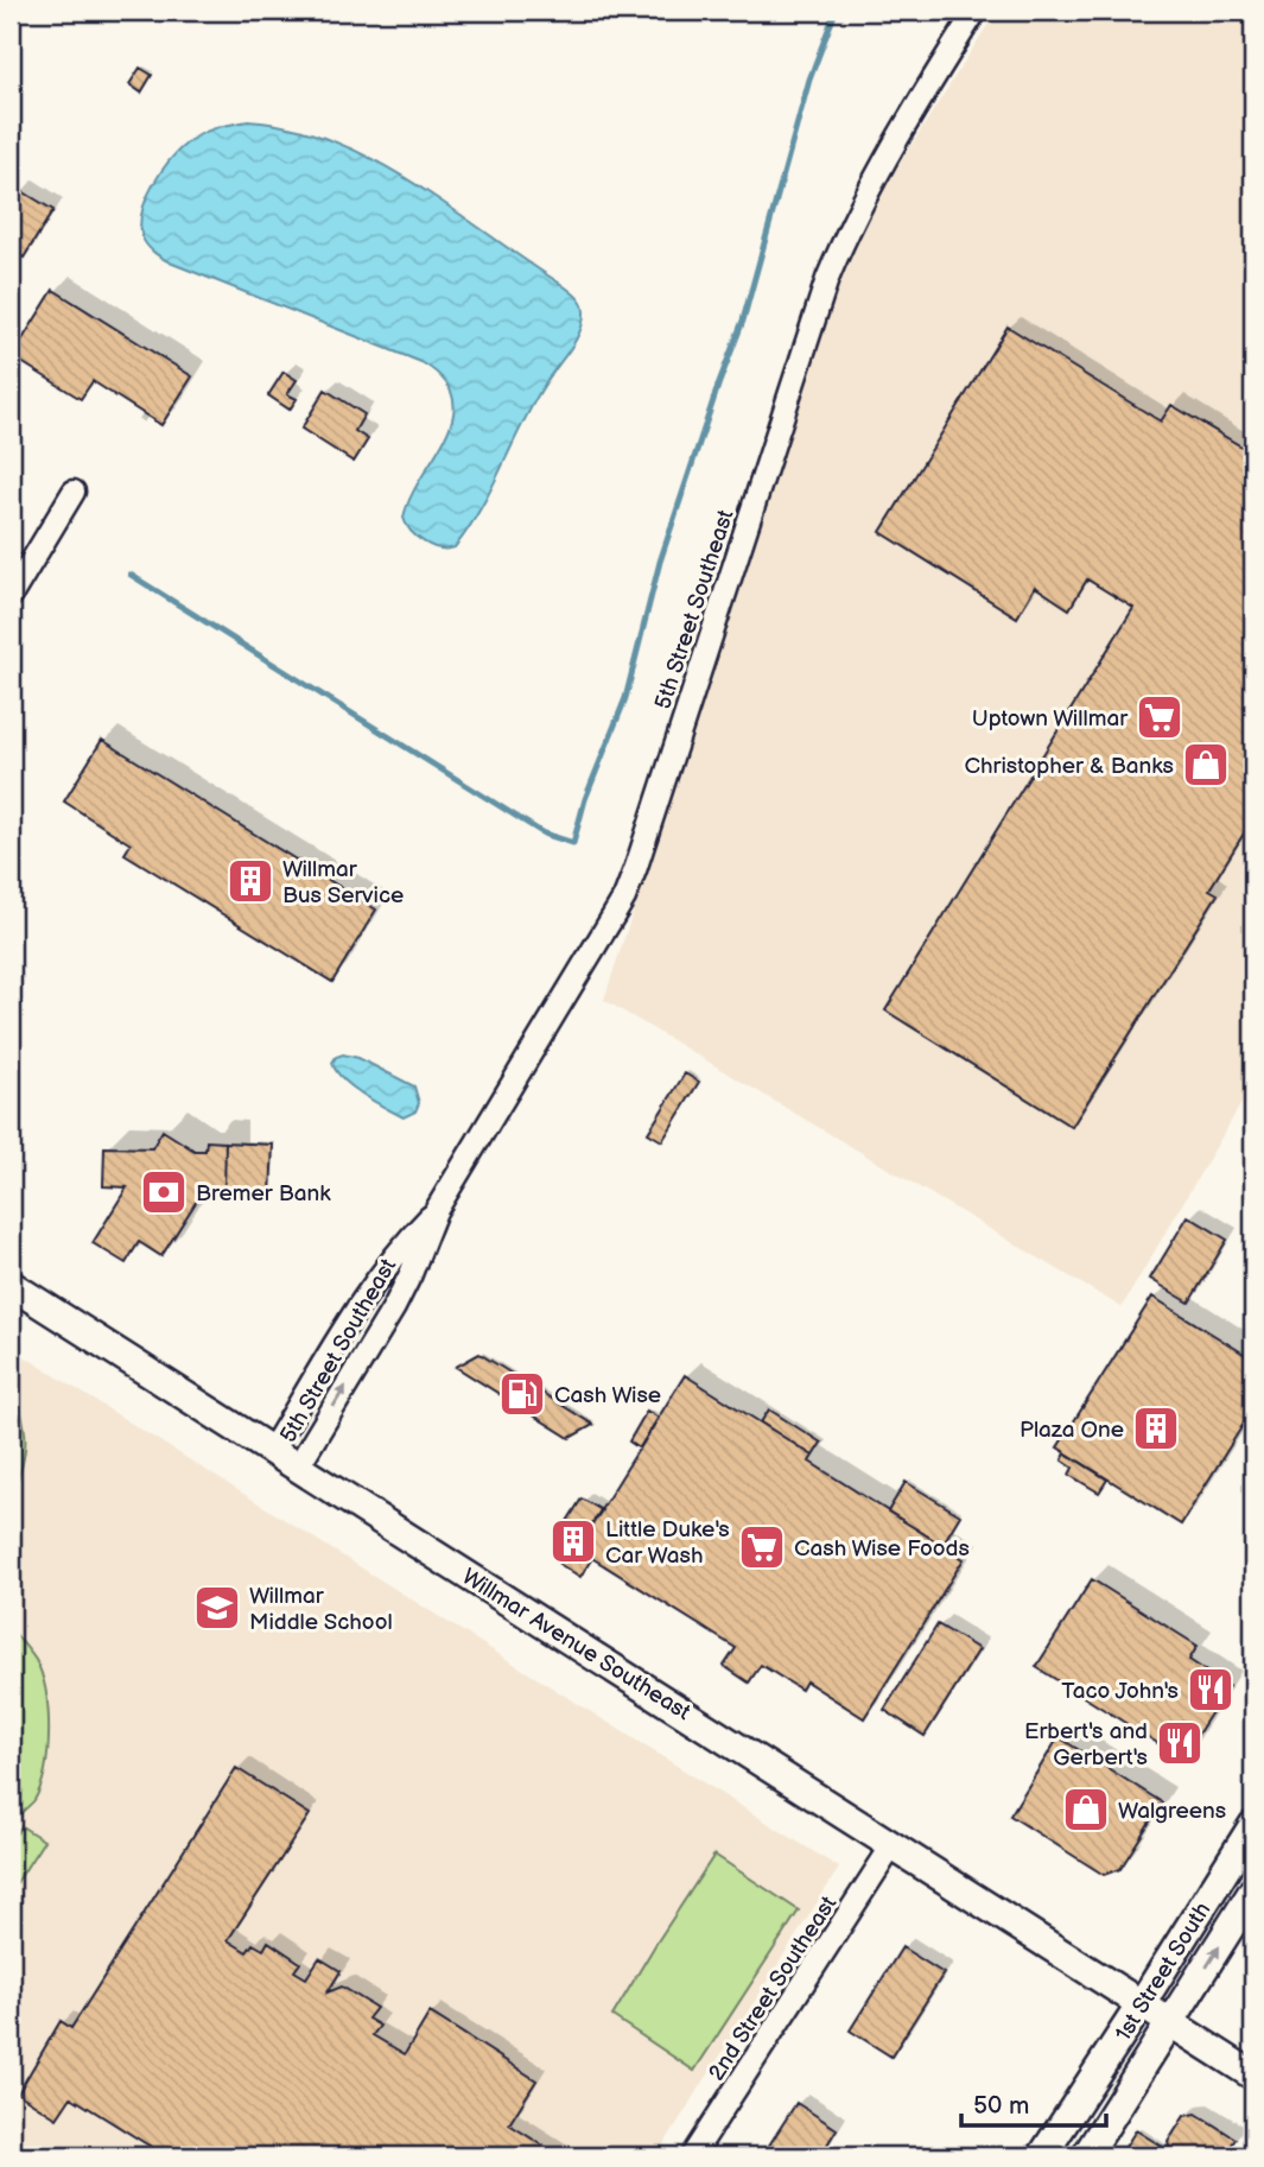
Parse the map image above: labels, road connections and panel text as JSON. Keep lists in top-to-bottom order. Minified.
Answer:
{"streets":{"main road":["Willmar Avenue Southeast","1st Street South"],"street":["5th Street Southeast","2nd Street Southeast"]},"crossings":[["5th Street Southeast","Willmar Avenue Southeast"],["Willmar Avenue Southeast","1st Street South"],["Willmar Avenue Southeast","2nd Street Southeast"]],"places":{"supermarket":["Uptown Willmar","Cash Wise Foods"],"shop":["Christopher & Banks","Walgreens"],"building":["Willmar Bus Service","Plaza One","Little Duke's Car Wash"],"bank":["Bremer Bank"],"fuel station":["Cash Wise"],"school or university":["Willmar Middle School"],"restaurant":["Taco John's","Erbert's and Gerbert's"]},"scale_bar":"50 m"}
